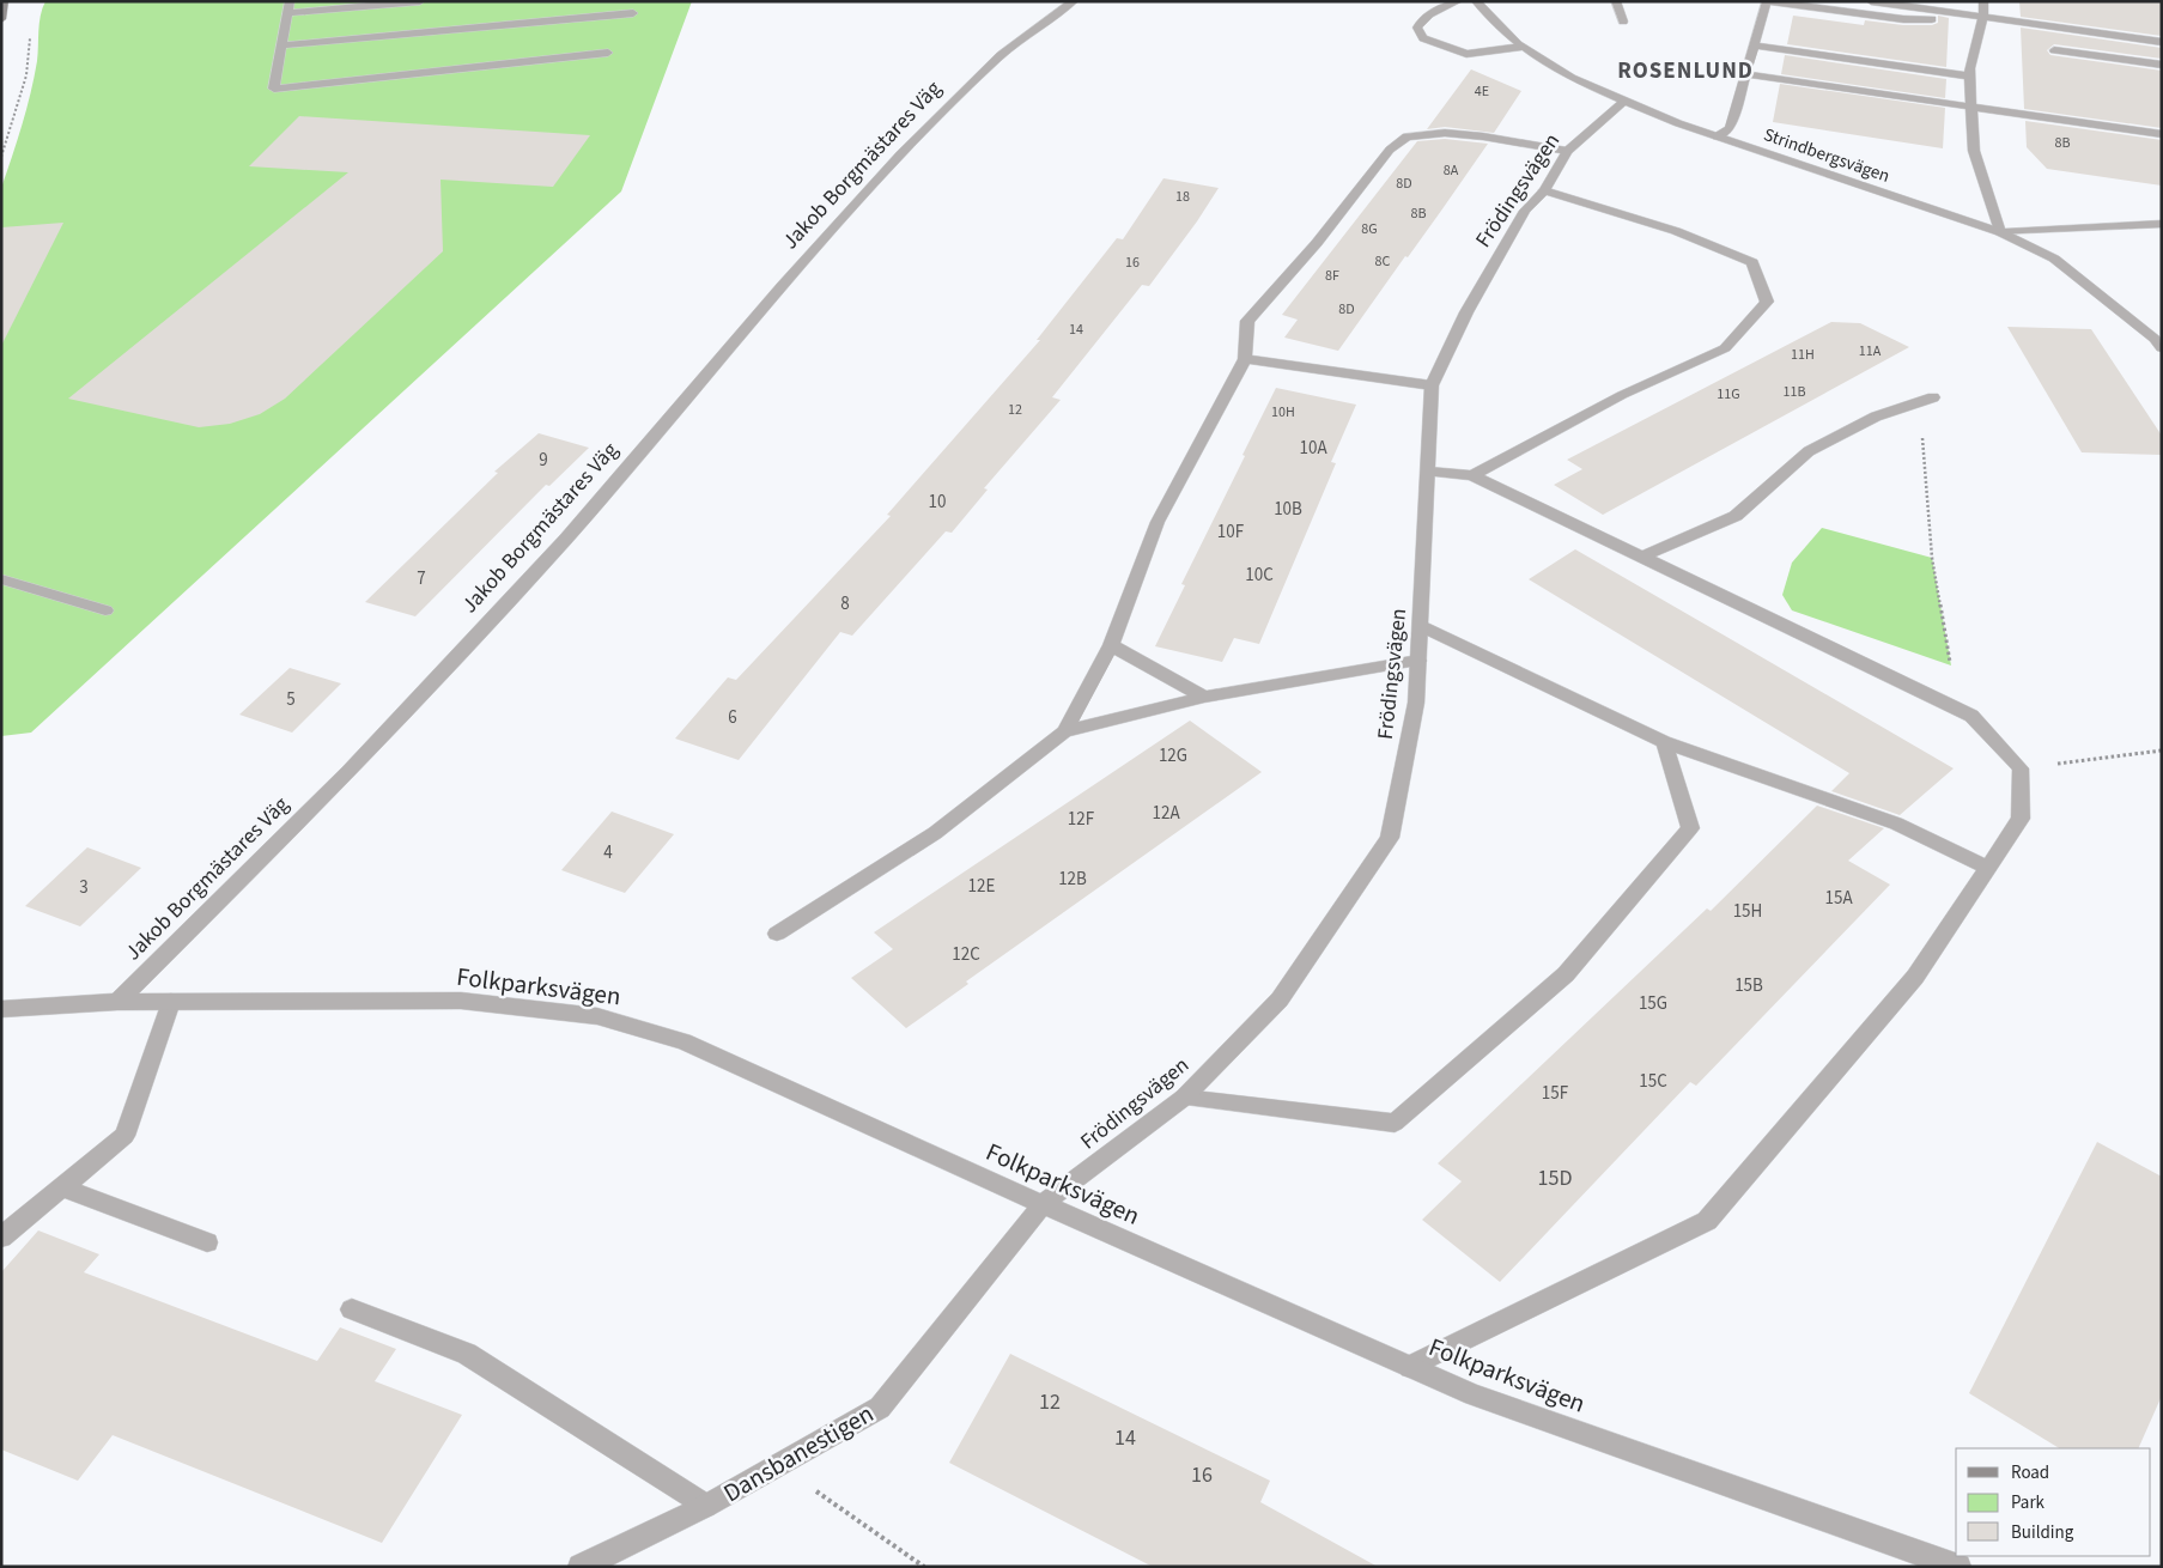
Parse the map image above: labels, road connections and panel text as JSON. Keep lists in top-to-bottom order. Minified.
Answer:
{"streets":{"street":["Strindbergsvägen","Jakob Borgmästares Väg","Frödingsvägen","Folkparksvägen","Dansbanestigen"]},"crossings":[["Strindbergsvägen","Frödingsvägen"],["Jakob Borgmästares Väg","Folkparksvägen"],["Frödingsvägen","Folkparksvägen"],["Frödingsvägen","Dansbanestigen"],["Folkparksvägen","Dansbanestigen"]],"districts":["ROSENLUND"],"house_numbers":["4E","8B","8A","8D","18","8B","8G","8C","16","8F","8D","14","11A","11H","11B","11G","12","10H","10A","9","10","10B","10F","10C","7","8","5","6","12G","12A","12F","4","12B","12E","3","15A","15H","12C","15B","15G","15C","15F","15D","12","14","16"],"legend":["Road","Park","Building"]}
